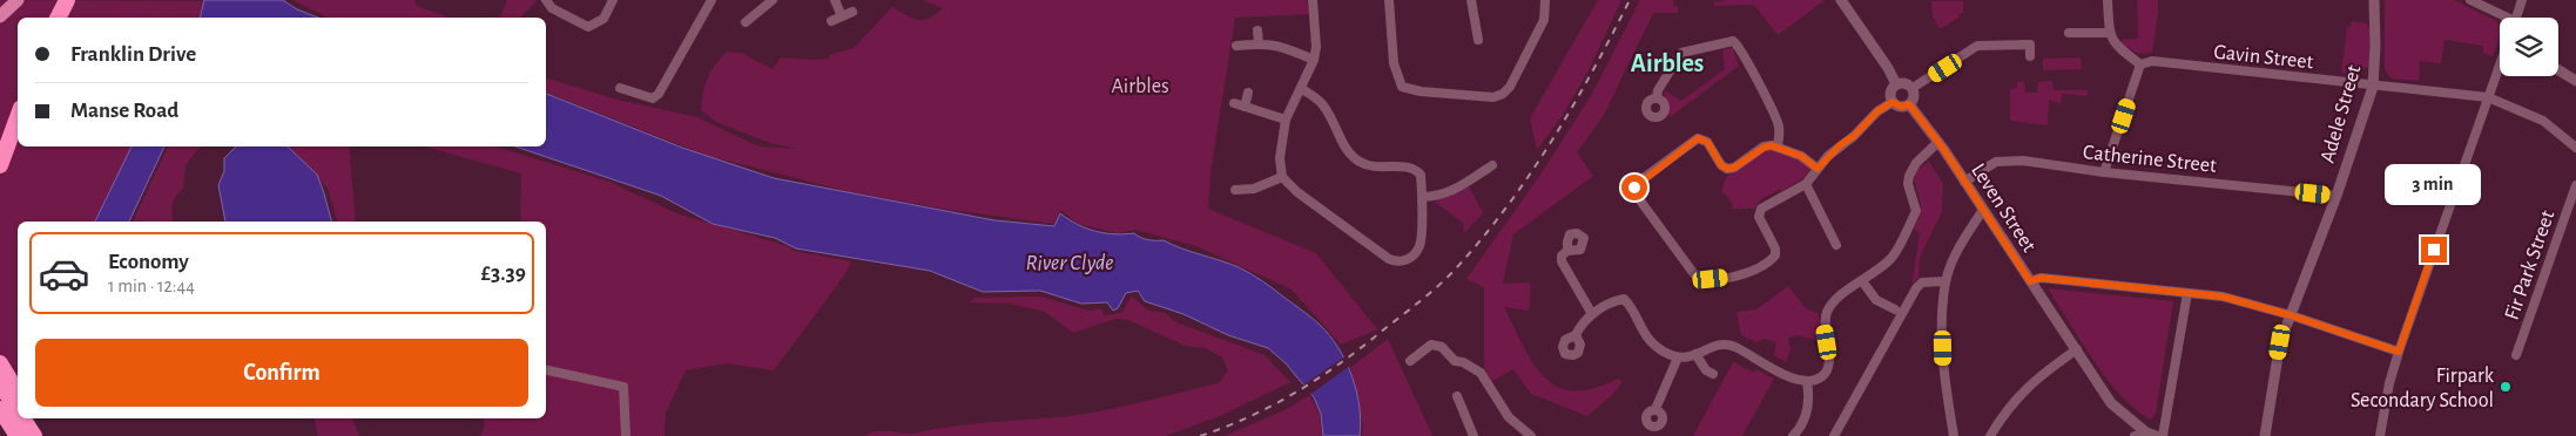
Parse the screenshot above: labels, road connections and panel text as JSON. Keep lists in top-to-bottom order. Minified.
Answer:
{"streets":{"street":["Gavin Street","Adele Street","Catherine Street","Leven Street","Fir Park Street"]},"crossings":[["Gavin Street","Adele Street"],["Adele Street","Catherine Street"],["Catherine Street","Leven Street"]],"districts":["Airbles"],"water":["River Clyde"],"parks":["Airbles"],"places":["Firpark Secondary School"],"page":{"banner":["Franklin Drive","Manse Road"],"bubble":"3 min","list":[{"name":"Economy","note":"1 min · 12:44","value":"£3.39"}],"buttons":"Confirm"}}
